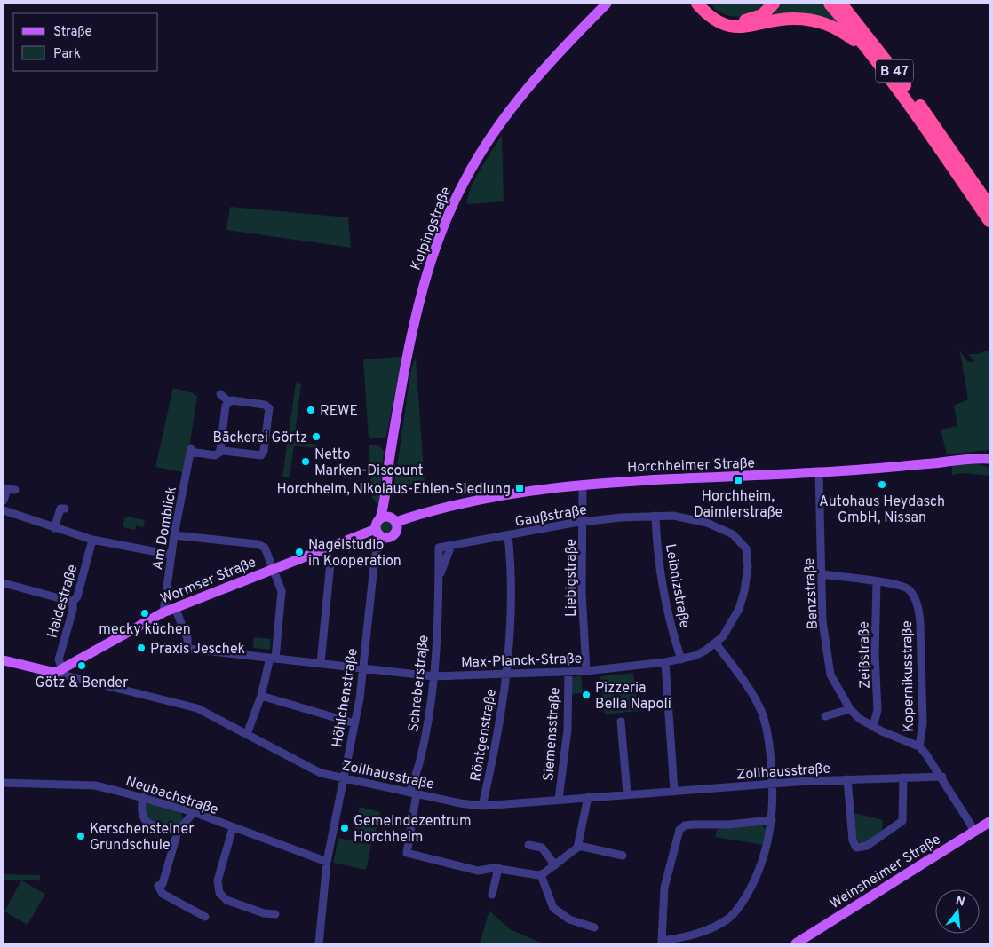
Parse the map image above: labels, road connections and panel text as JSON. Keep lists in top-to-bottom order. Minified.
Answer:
{"streets":{"highway":["B 47"],"main road":["Kolpingstraße","Horchheimer Straße","Wormser Straße","Weinsheimer Straße"],"street":["Gaußstraße","Am Domblick","Liebigstraße","Leibnizstraße","Benzstraße","Haldestraße","Zeißstraße","Max-Planck-Straße","Kopernikusstraße","Schreberstraße","Höhlchenstraße","Siemensstraße","Röntgenstraße","Zollhausstraße","Neubachstraße"]},"crossings":[["Kolpingstraße","Horchheimer Straße"],["Kolpingstraße","Wormser Straße"],["Kolpingstraße","Höhlchenstraße"],["Horchheimer Straße","Liebigstraße"],["Horchheimer Straße","Wormser Straße"],["Horchheimer Straße","Benzstraße"],["Horchheimer Straße","Höhlchenstraße"],["Gaußstraße","Liebigstraße"],["Gaußstraße","Leibnizstraße"],["Gaußstraße","Max-Planck-Straße"],["Gaußstraße","Schreberstraße"],["Gaußstraße","Röntgenstraße"],["Am Domblick","Wormser Straße"],["Liebigstraße","Max-Planck-Straße"],["Wormser Straße","Haldestraße"],["Wormser Straße","Max-Planck-Straße"],["Wormser Straße","Höhlchenstraße"],["Wormser Straße","Zollhausstraße"],["Leibnizstraße","Max-Planck-Straße"],["Benzstraße","Zeißstraße"],["Benzstraße","Kopernikusstraße"],["Benzstraße","Zollhausstraße"],["Benzstraße","Weinsheimer Straße"],["Haldestraße","Zollhausstraße"],["Zeißstraße","Kopernikusstraße"],["Max-Planck-Straße","Schreberstraße"],["Max-Planck-Straße","Höhlchenstraße"],["Max-Planck-Straße","Siemensstraße"],["Max-Planck-Straße","Röntgenstraße"],["Schreberstraße","Zollhausstraße"],["Höhlchenstraße","Zollhausstraße"],["Höhlchenstraße","Neubachstraße"],["Siemensstraße","Zollhausstraße"],["Röntgenstraße","Zollhausstraße"]],"places":{"other":["REWE","Bäckerei Görtz","Netto Marken-Discount","Autohaus Heydasch GmbH, Nissan","Nagelstudio in Kooperation","mecky küchen","Praxis Jeschek","Götz & Bender","Pizzeria Bella Napoli","Gemeindezentrum Horchheim","Kerschensteiner Grundschule"],"transit":["Horchheim, Daimlerstraße","Horchheim, Nikolaus-Ehlen-Siedlung"]},"legend":["Straße","Park"],"north":"top"}
